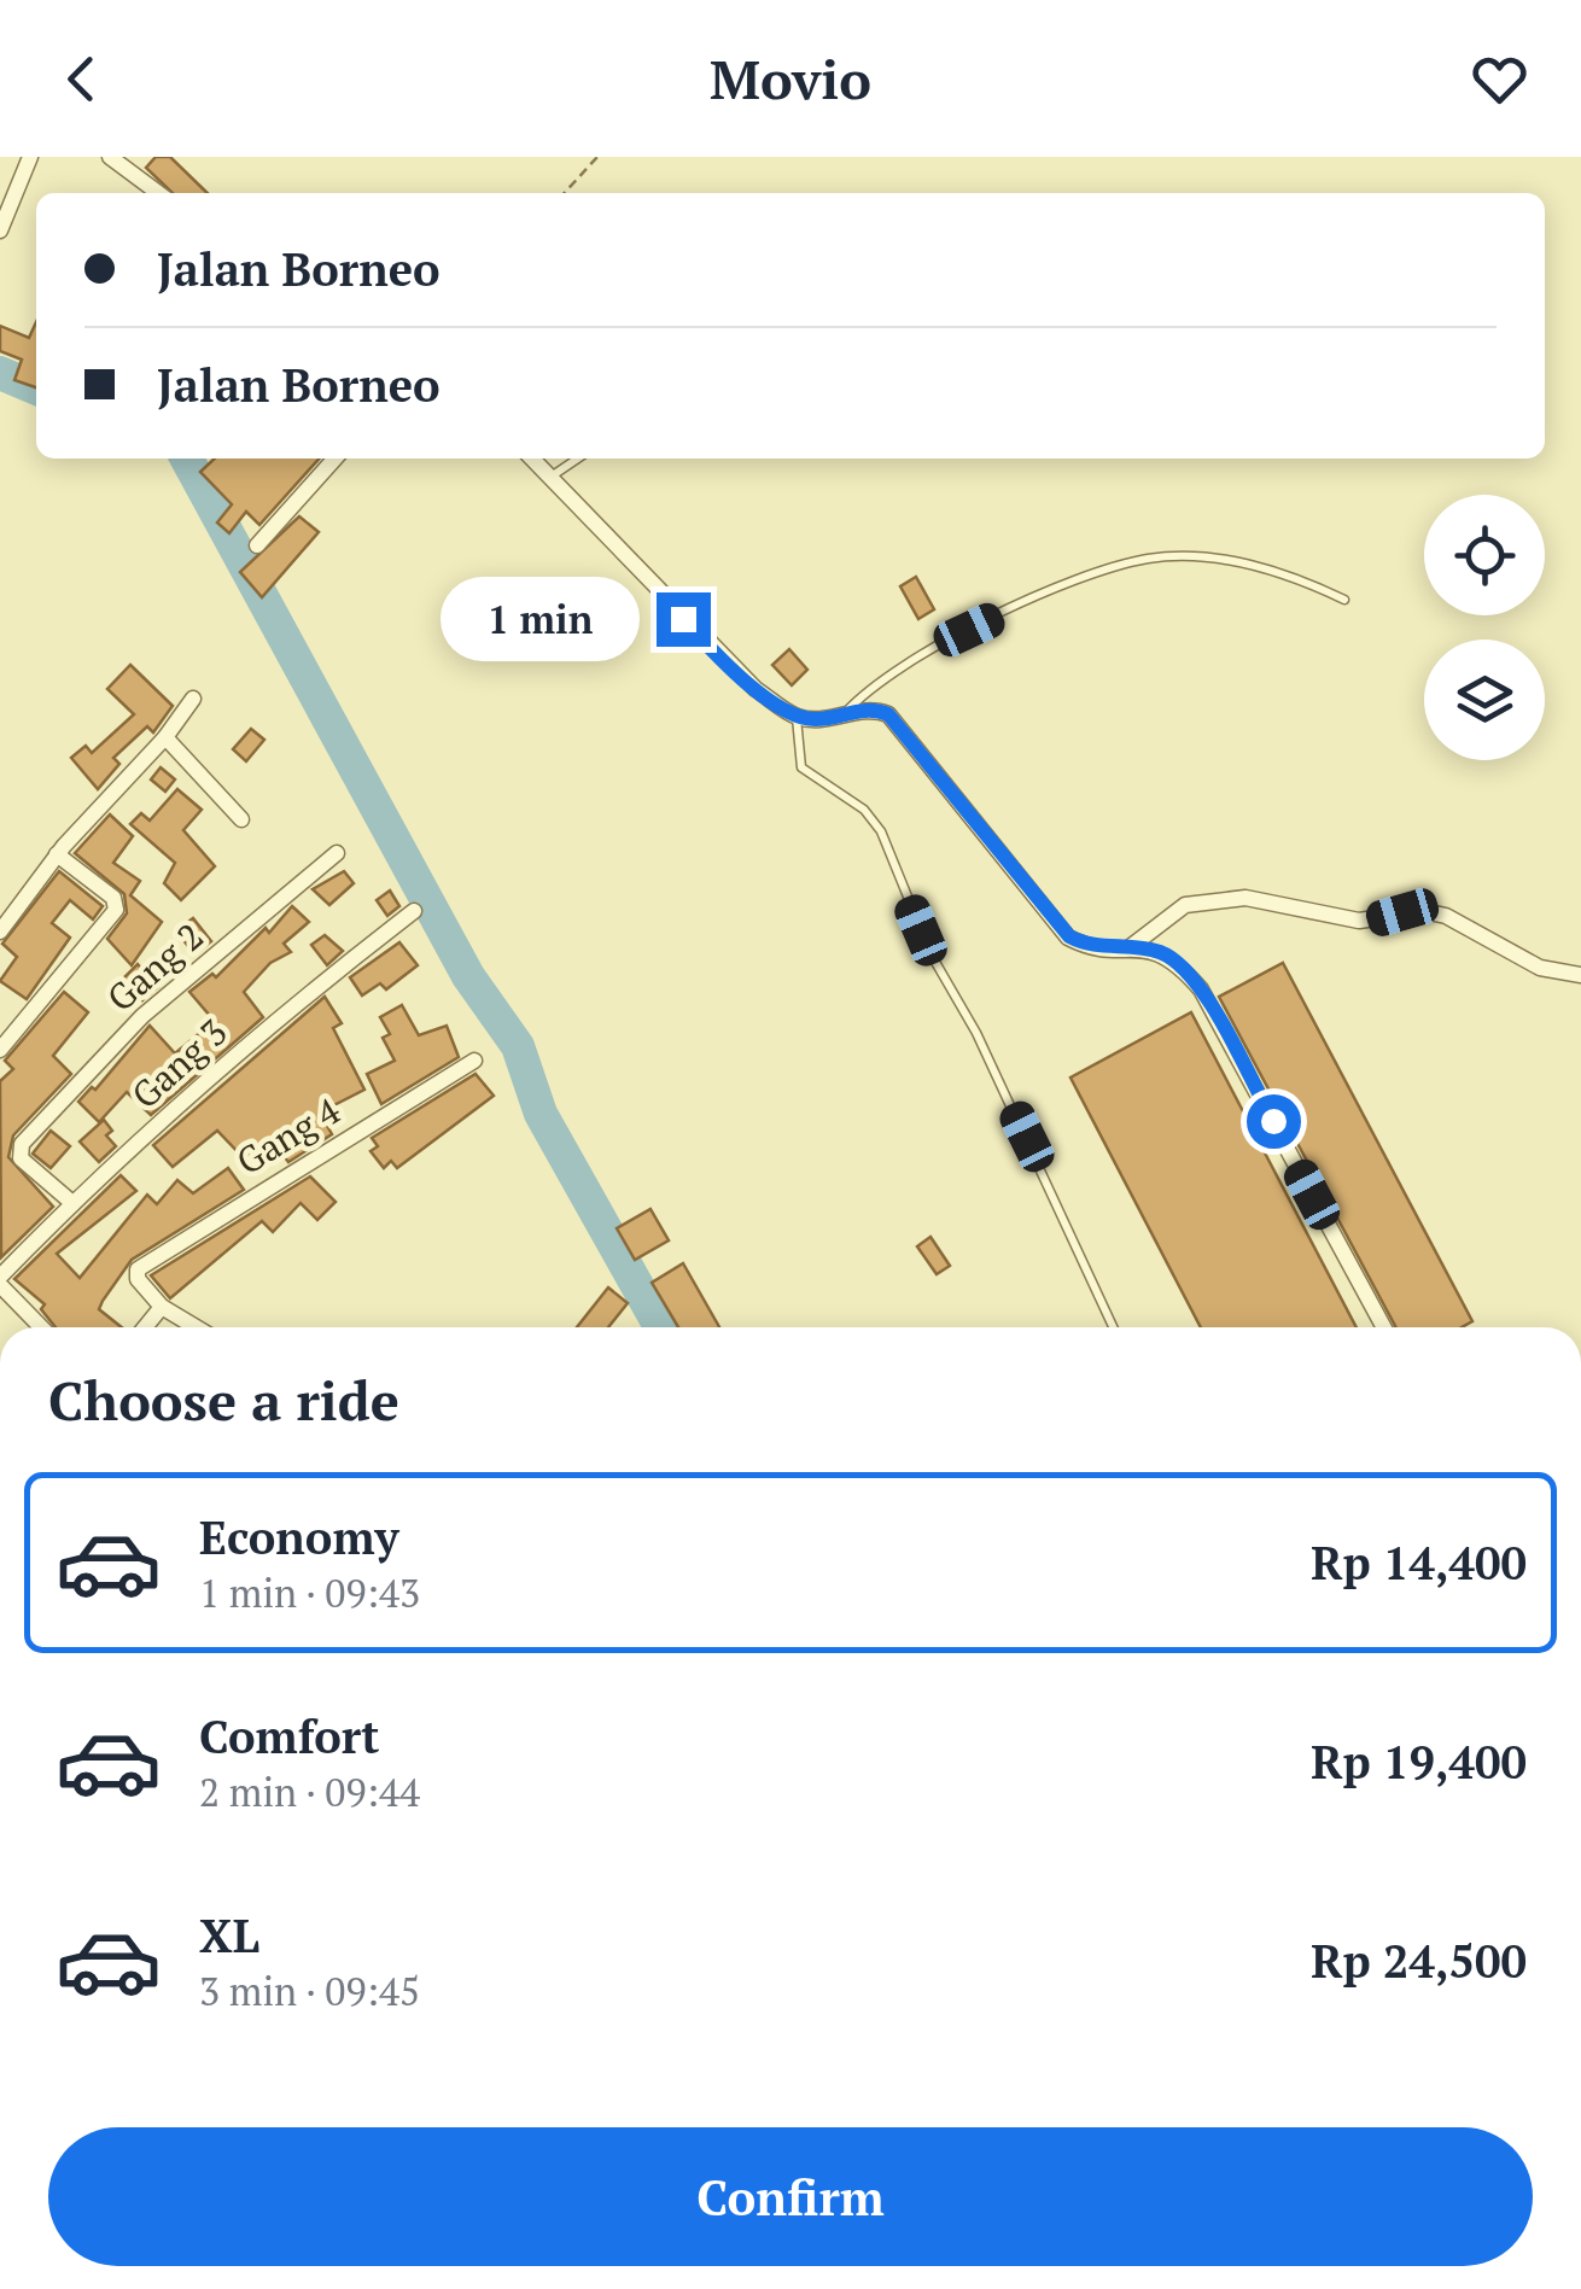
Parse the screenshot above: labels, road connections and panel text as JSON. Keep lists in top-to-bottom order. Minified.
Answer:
{"streets":{"street":["Gang 2","Gang 3","Gang 4"]},"crossings":[["Gang 2","Gang 3"]],"page":{"header":"Movio","banner":["Jalan Borneo","Jalan Borneo"],"bubble":"1 min","heading":"Choose a ride","list":[{"name":"Economy","note":"1 min · 09:43","value":"Rp 14,400"},{"name":"Comfort","note":"2 min · 09:44","value":"Rp 19,400"},{"name":"XL","note":"3 min · 09:45","value":"Rp 24,500"}],"buttons":"Confirm"}}
